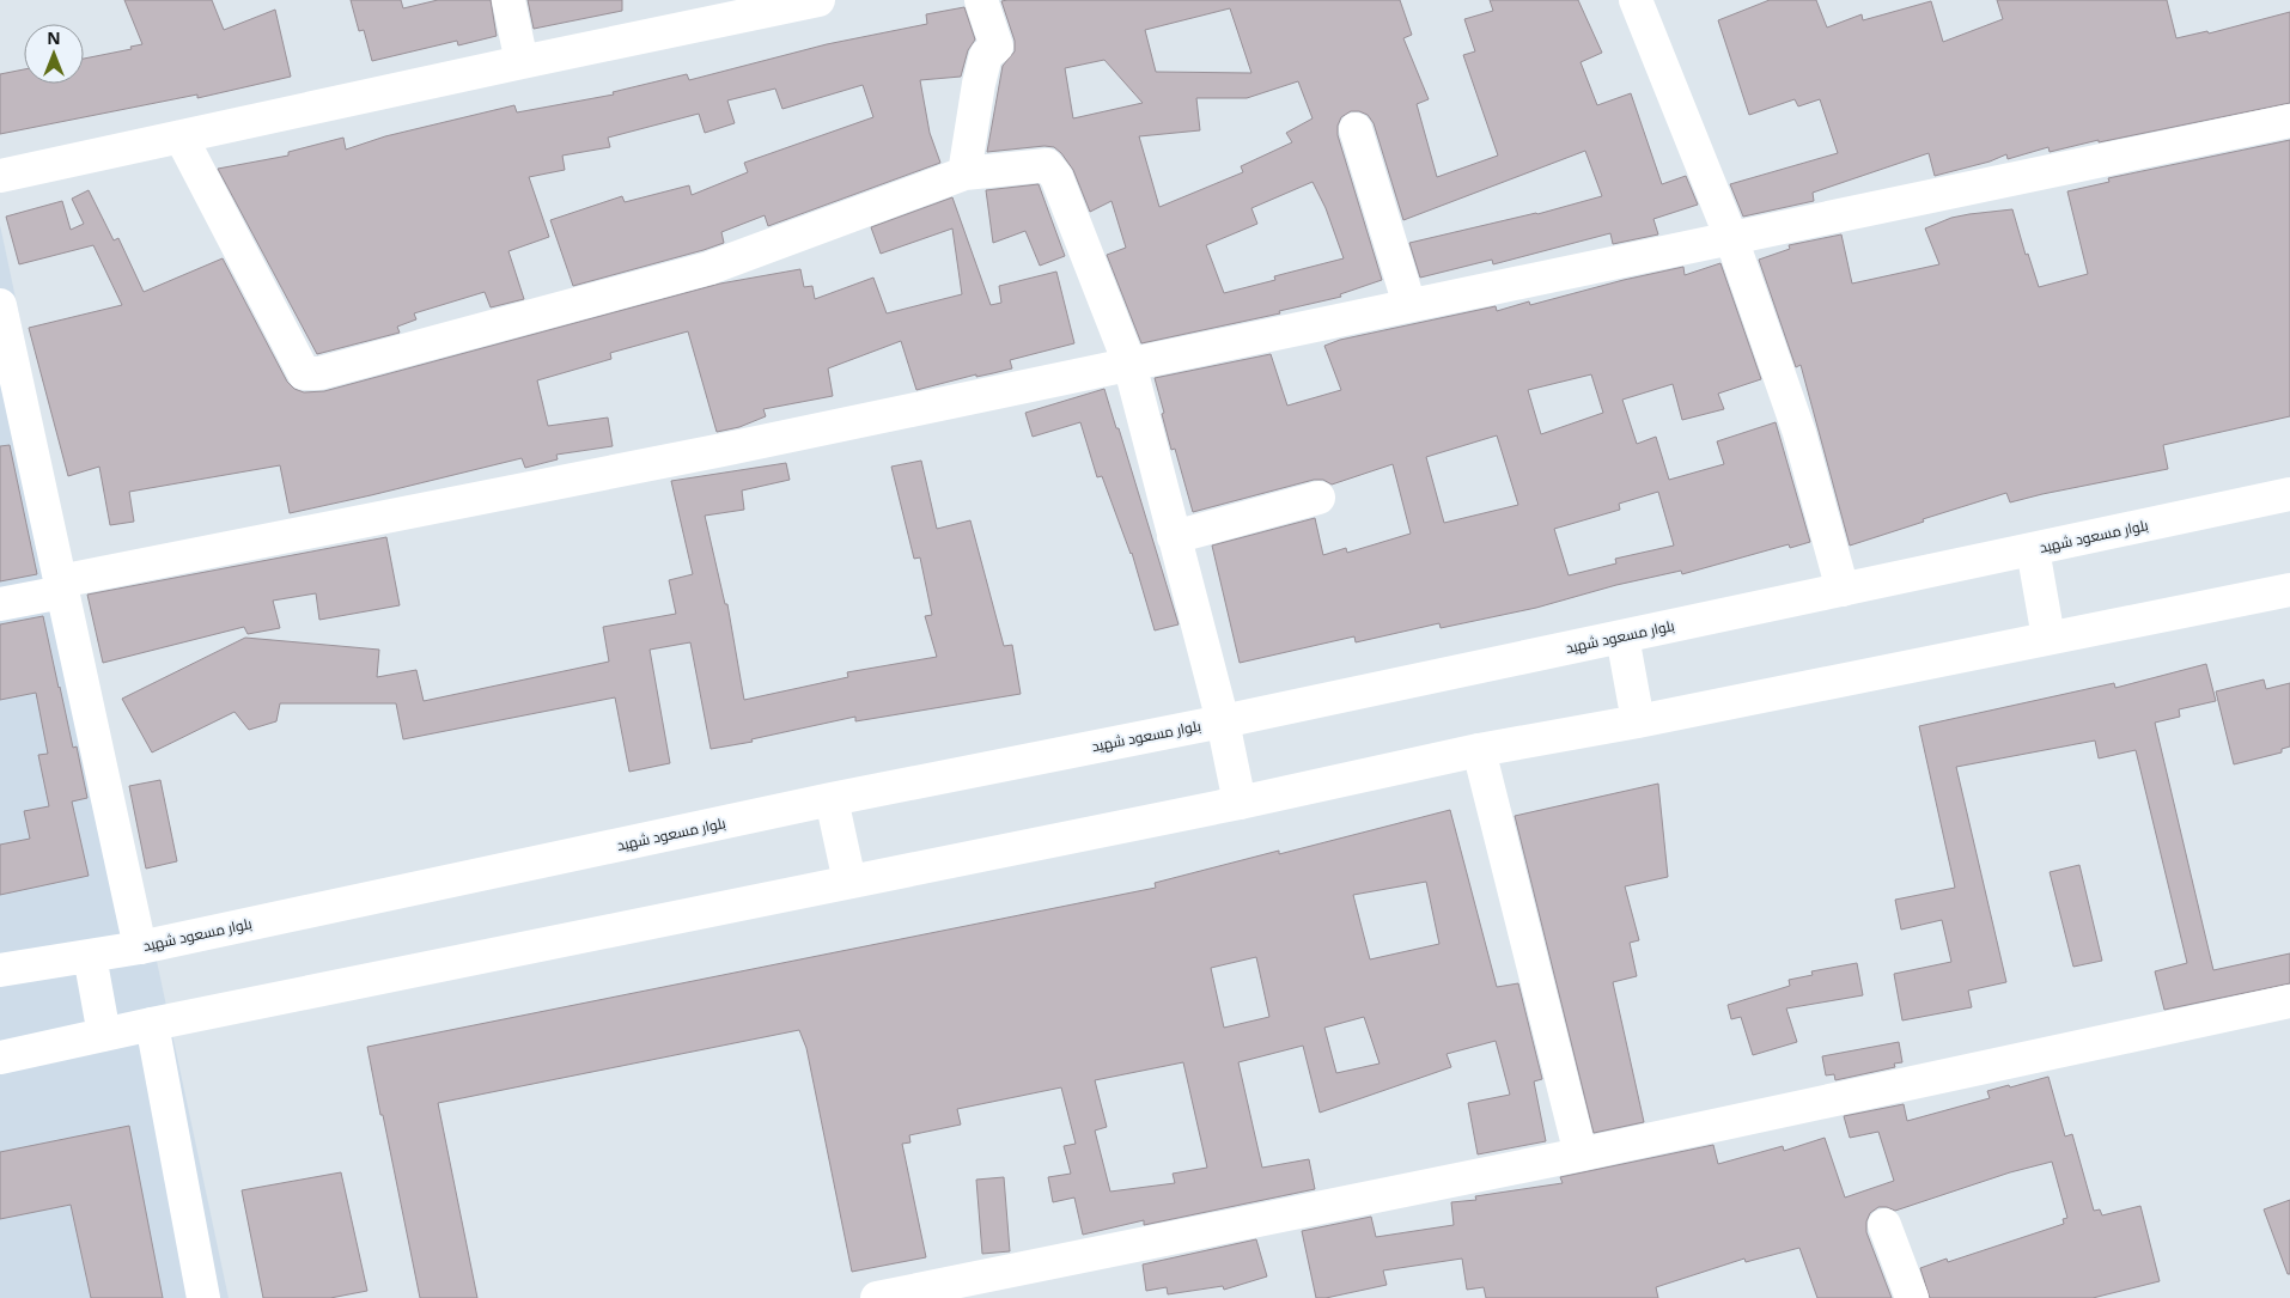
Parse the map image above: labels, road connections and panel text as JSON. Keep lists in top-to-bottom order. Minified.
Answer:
{"streets":{"street":["بلوار مسعود شهید"]},"north":"top"}
